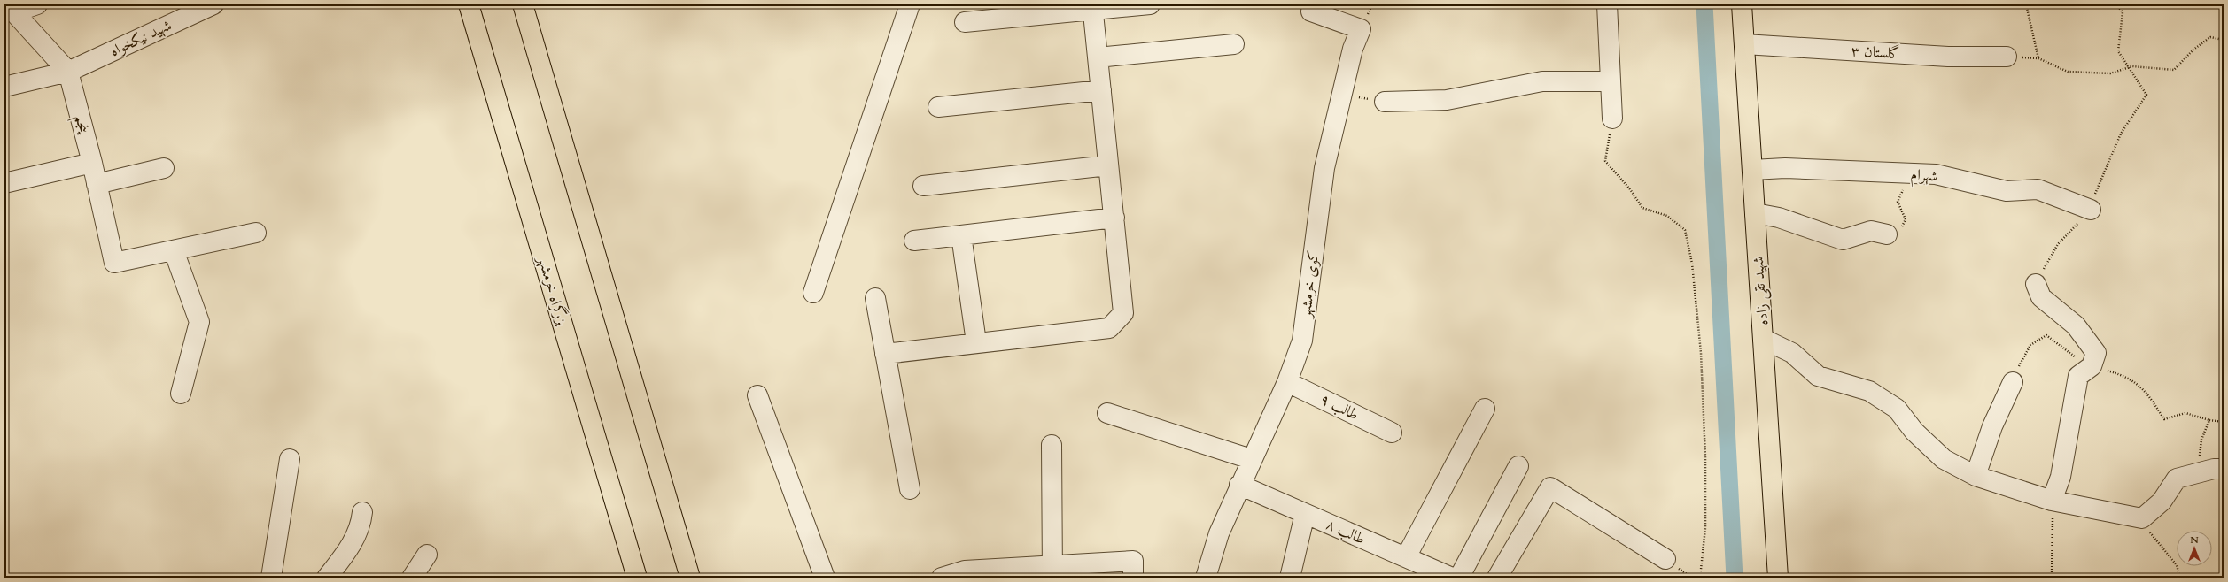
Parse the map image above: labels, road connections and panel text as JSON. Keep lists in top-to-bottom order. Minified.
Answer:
{"streets":{"main road":["بزرگراه خرمشهر","شهید تقی زاده"],"street":["شهید نیکخواه","گلستان ۳","پنجم","شهرام","کوی خرمشهر","طالب ۹","طالب ۸"]},"crossings":[["شهید نیکخواه","پنجم"],["گلستان ۳","شهید تقی زاده"],["شهرام","شهید تقی زاده"],["کوی خرمشهر","طالب ۹"],["کوی خرمشهر","طالب ۸"]],"north":"top"}
